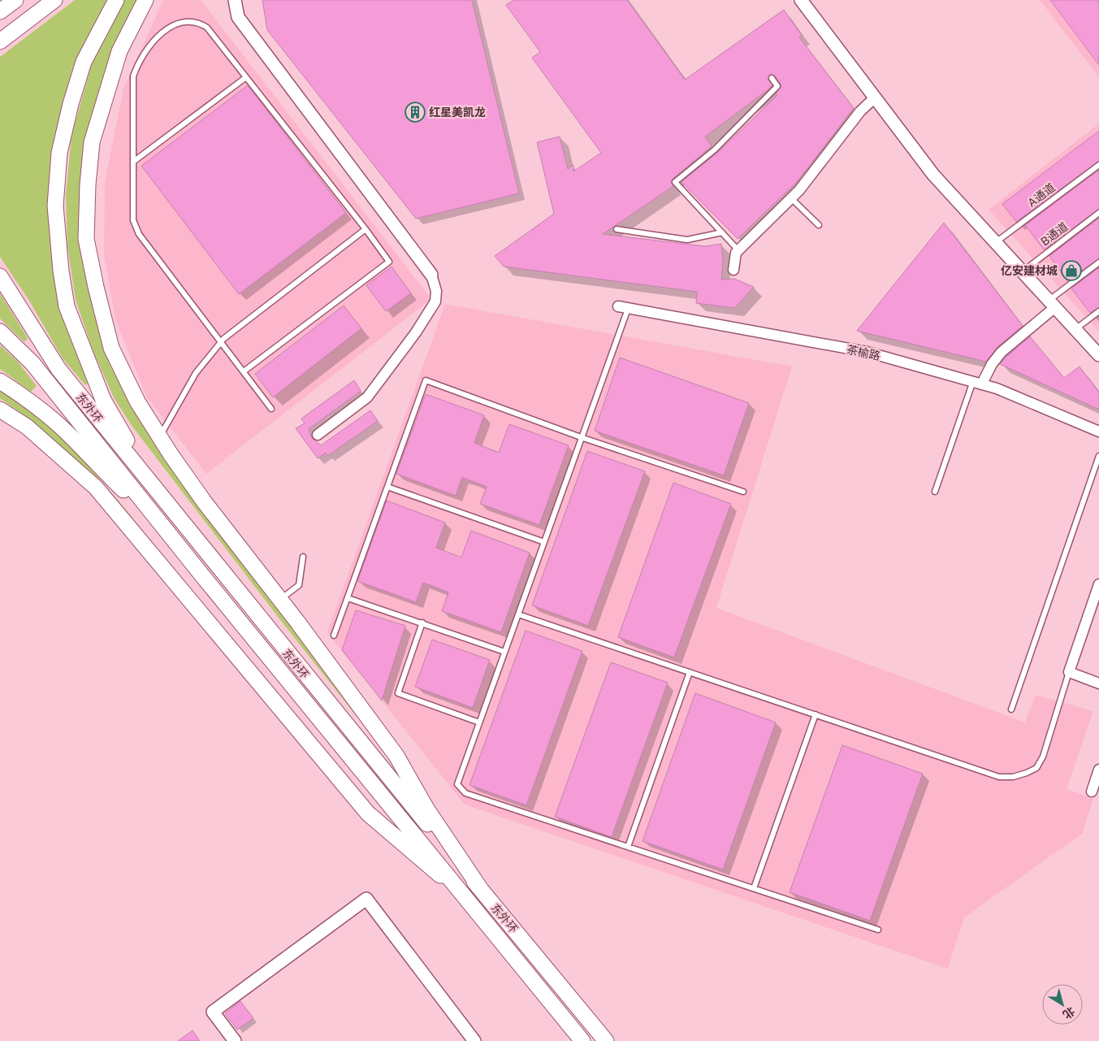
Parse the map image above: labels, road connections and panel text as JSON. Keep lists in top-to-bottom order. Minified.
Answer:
{"streets":{"main road":["东外环"],"street":["茶榆路"],"lane":["A通道","B通道"]},"places":{"building":["红星美凯龙"],"shop":["亿安建材城"]},"north":"bottom right"}
